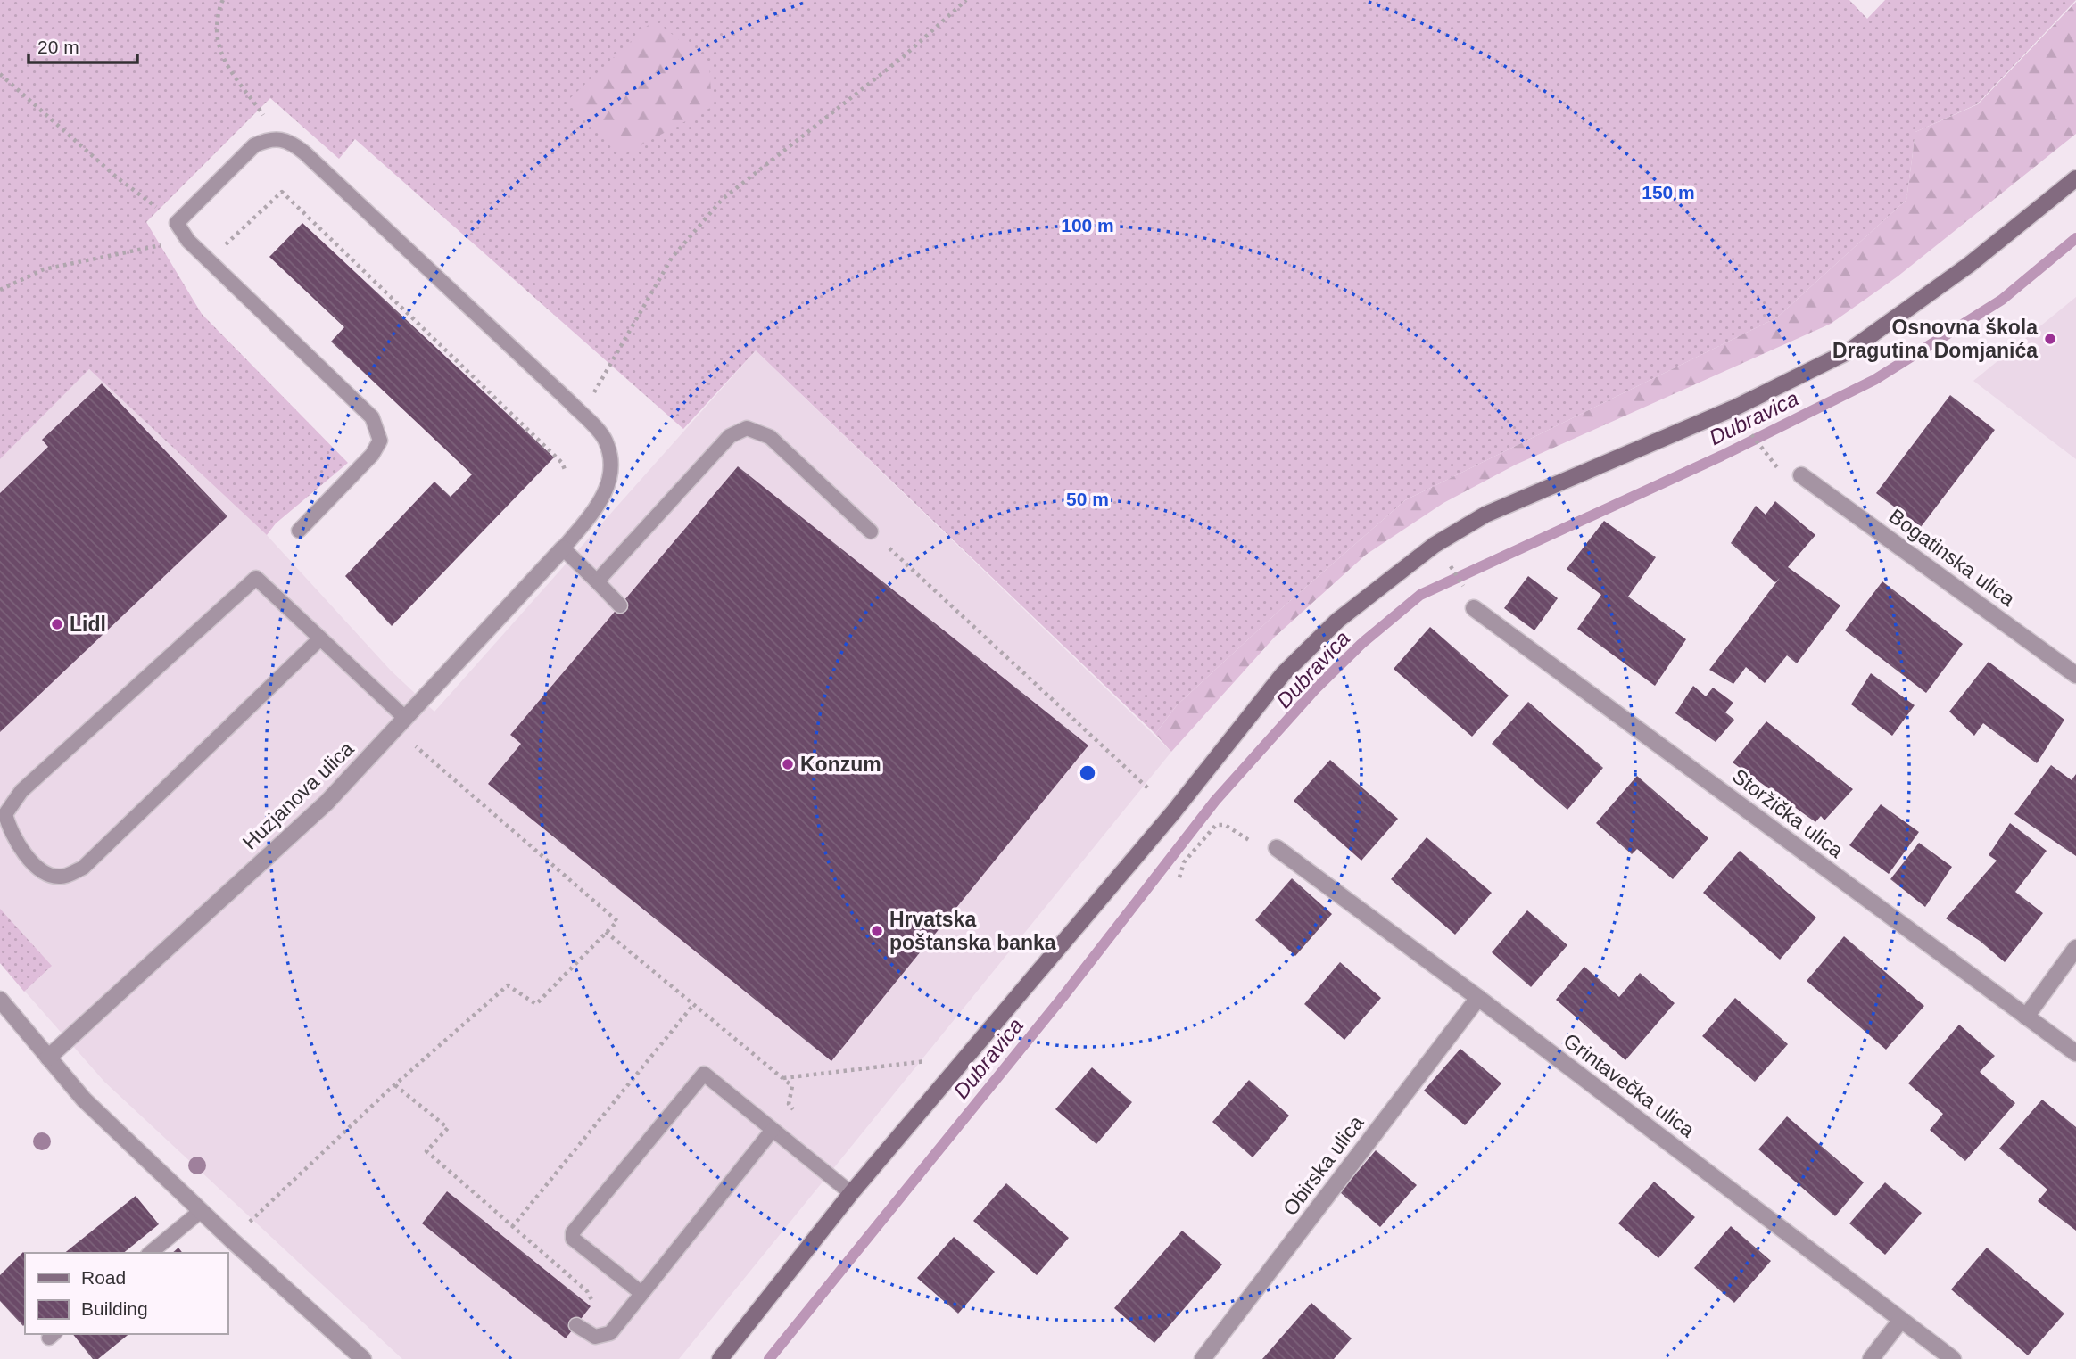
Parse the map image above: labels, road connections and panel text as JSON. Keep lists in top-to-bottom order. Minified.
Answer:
{"streets":{"street":["Bogatinska ulica","Huzjanova ulica","Storžička ulica","Grintavečka ulica","Obirska ulica"]},"crossings":[["Grintavečka ulica","Obirska ulica"]],"water":["Dubravica"],"places":["Osnovna škola Dragutina Domjanića","Lidl","Konzum","Hrvatska poštanska banka"],"legend":["Road","Building"],"scale_bar":"20 m","rings":["150 m","100 m","50 m"]}
